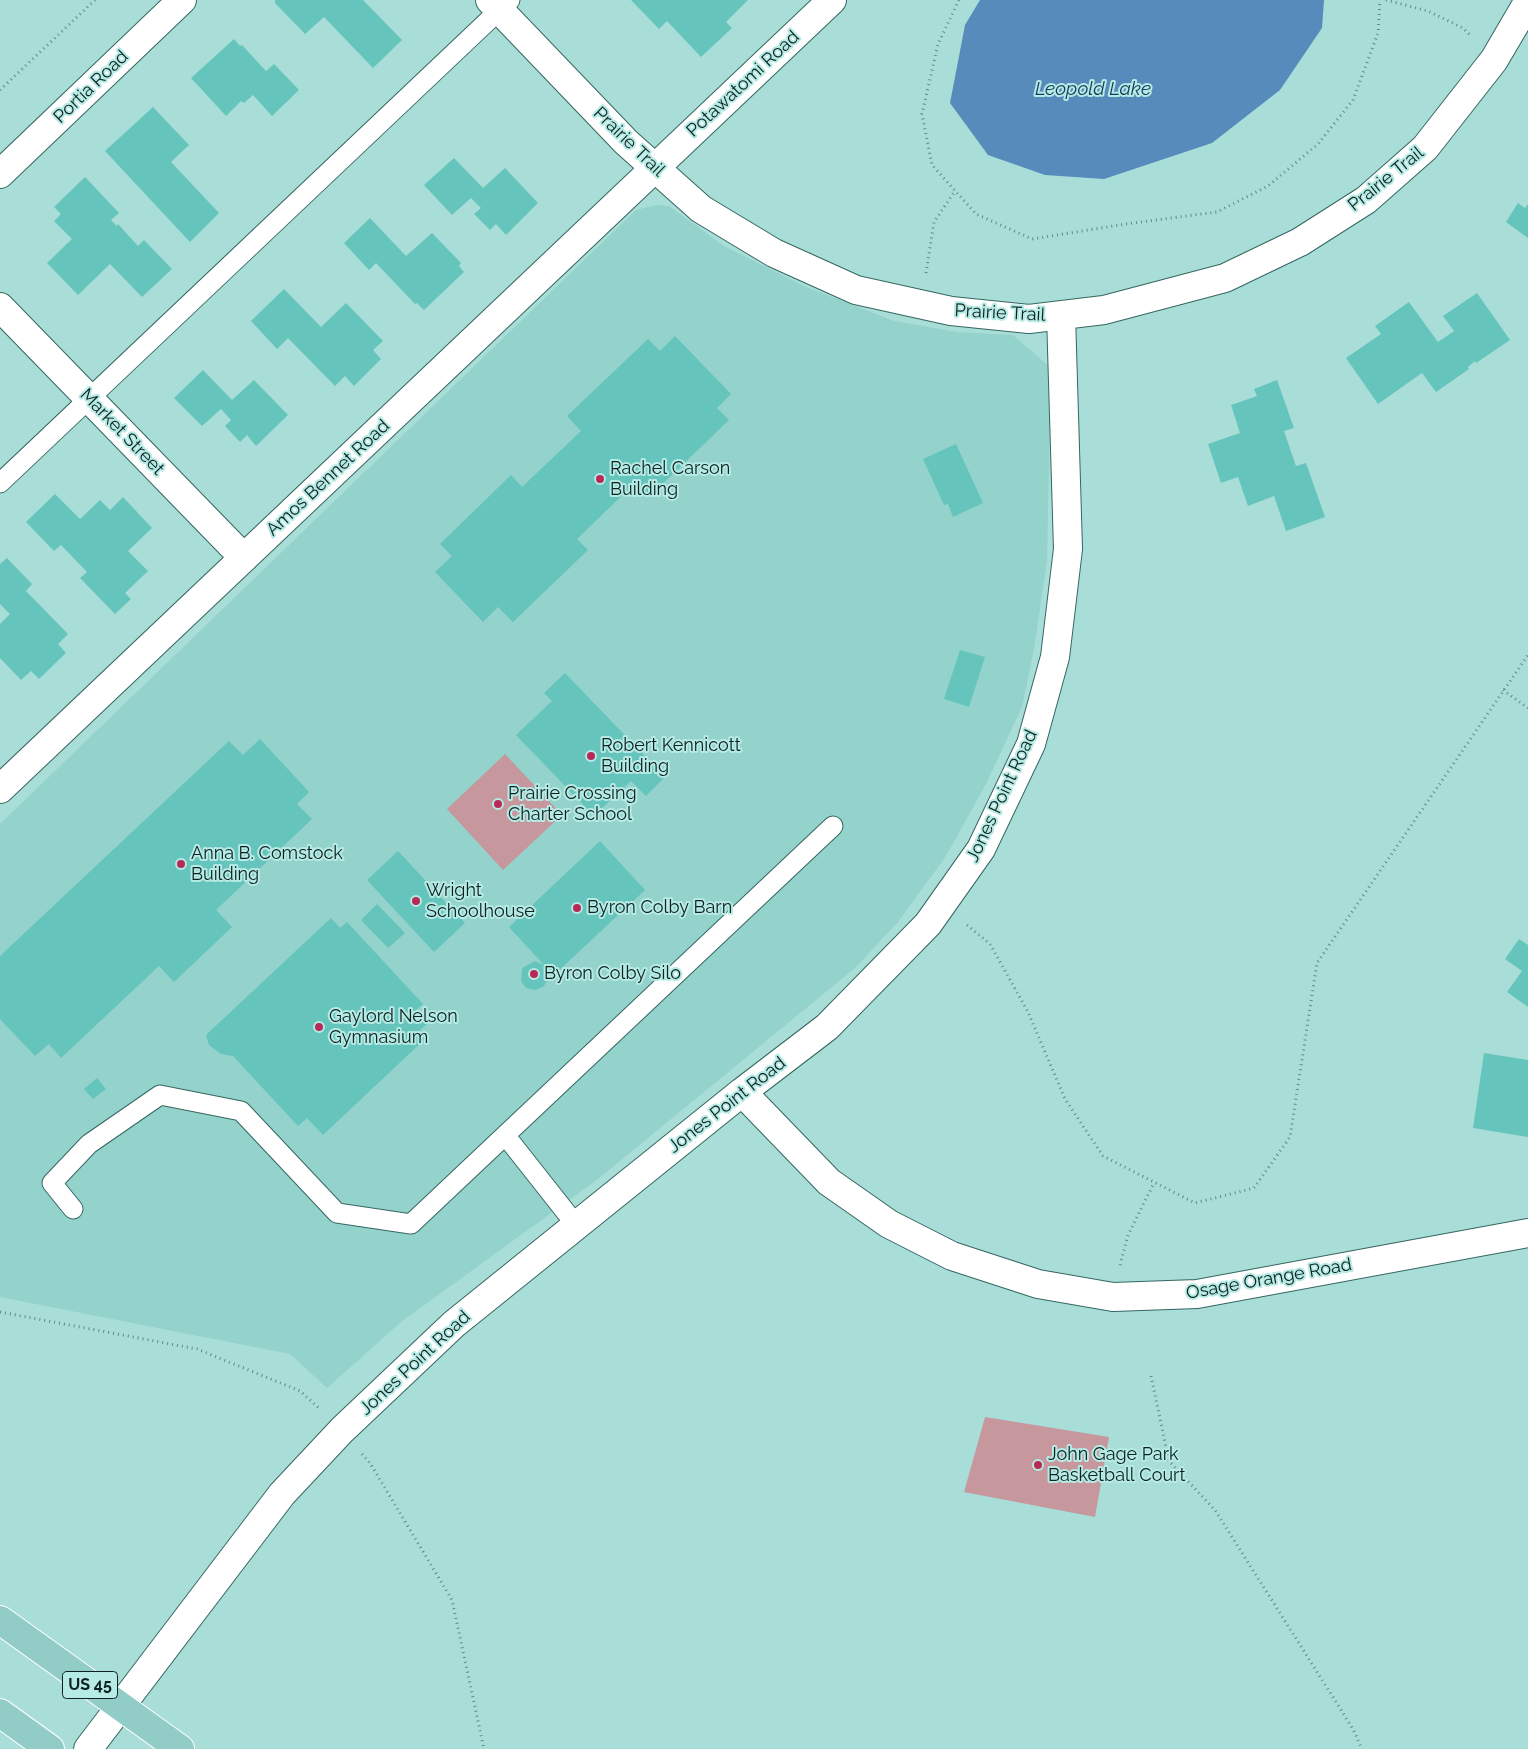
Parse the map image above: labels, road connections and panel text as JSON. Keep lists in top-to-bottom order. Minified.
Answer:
{"streets":{"main road":["US 45"],"street":["Potawatomi Road","Portia Road","Prairie Trail","Market Street","Amos Bennet Road","Jones Point Road","Osage Orange Road"]},"crossings":[["Potawatomi Road","Prairie Trail"],["Potawatomi Road","Amos Bennet Road"],["Prairie Trail","Amos Bennet Road"],["Prairie Trail","Jones Point Road"],["Market Street","Amos Bennet Road"],["Jones Point Road","Osage Orange Road"],["Jones Point Road","US 45"]],"water":["Leopold Lake"],"places":["Rachel Carson Building","Robert Kennicott Building","Prairie Crossing Charter School","Anna B. Comstock Building","Wright Schoolhouse","Byron Colby Barn","Byron Colby Silo","Gaylord Nelson Gymnasium","John Gage Park Basketball Court"]}
